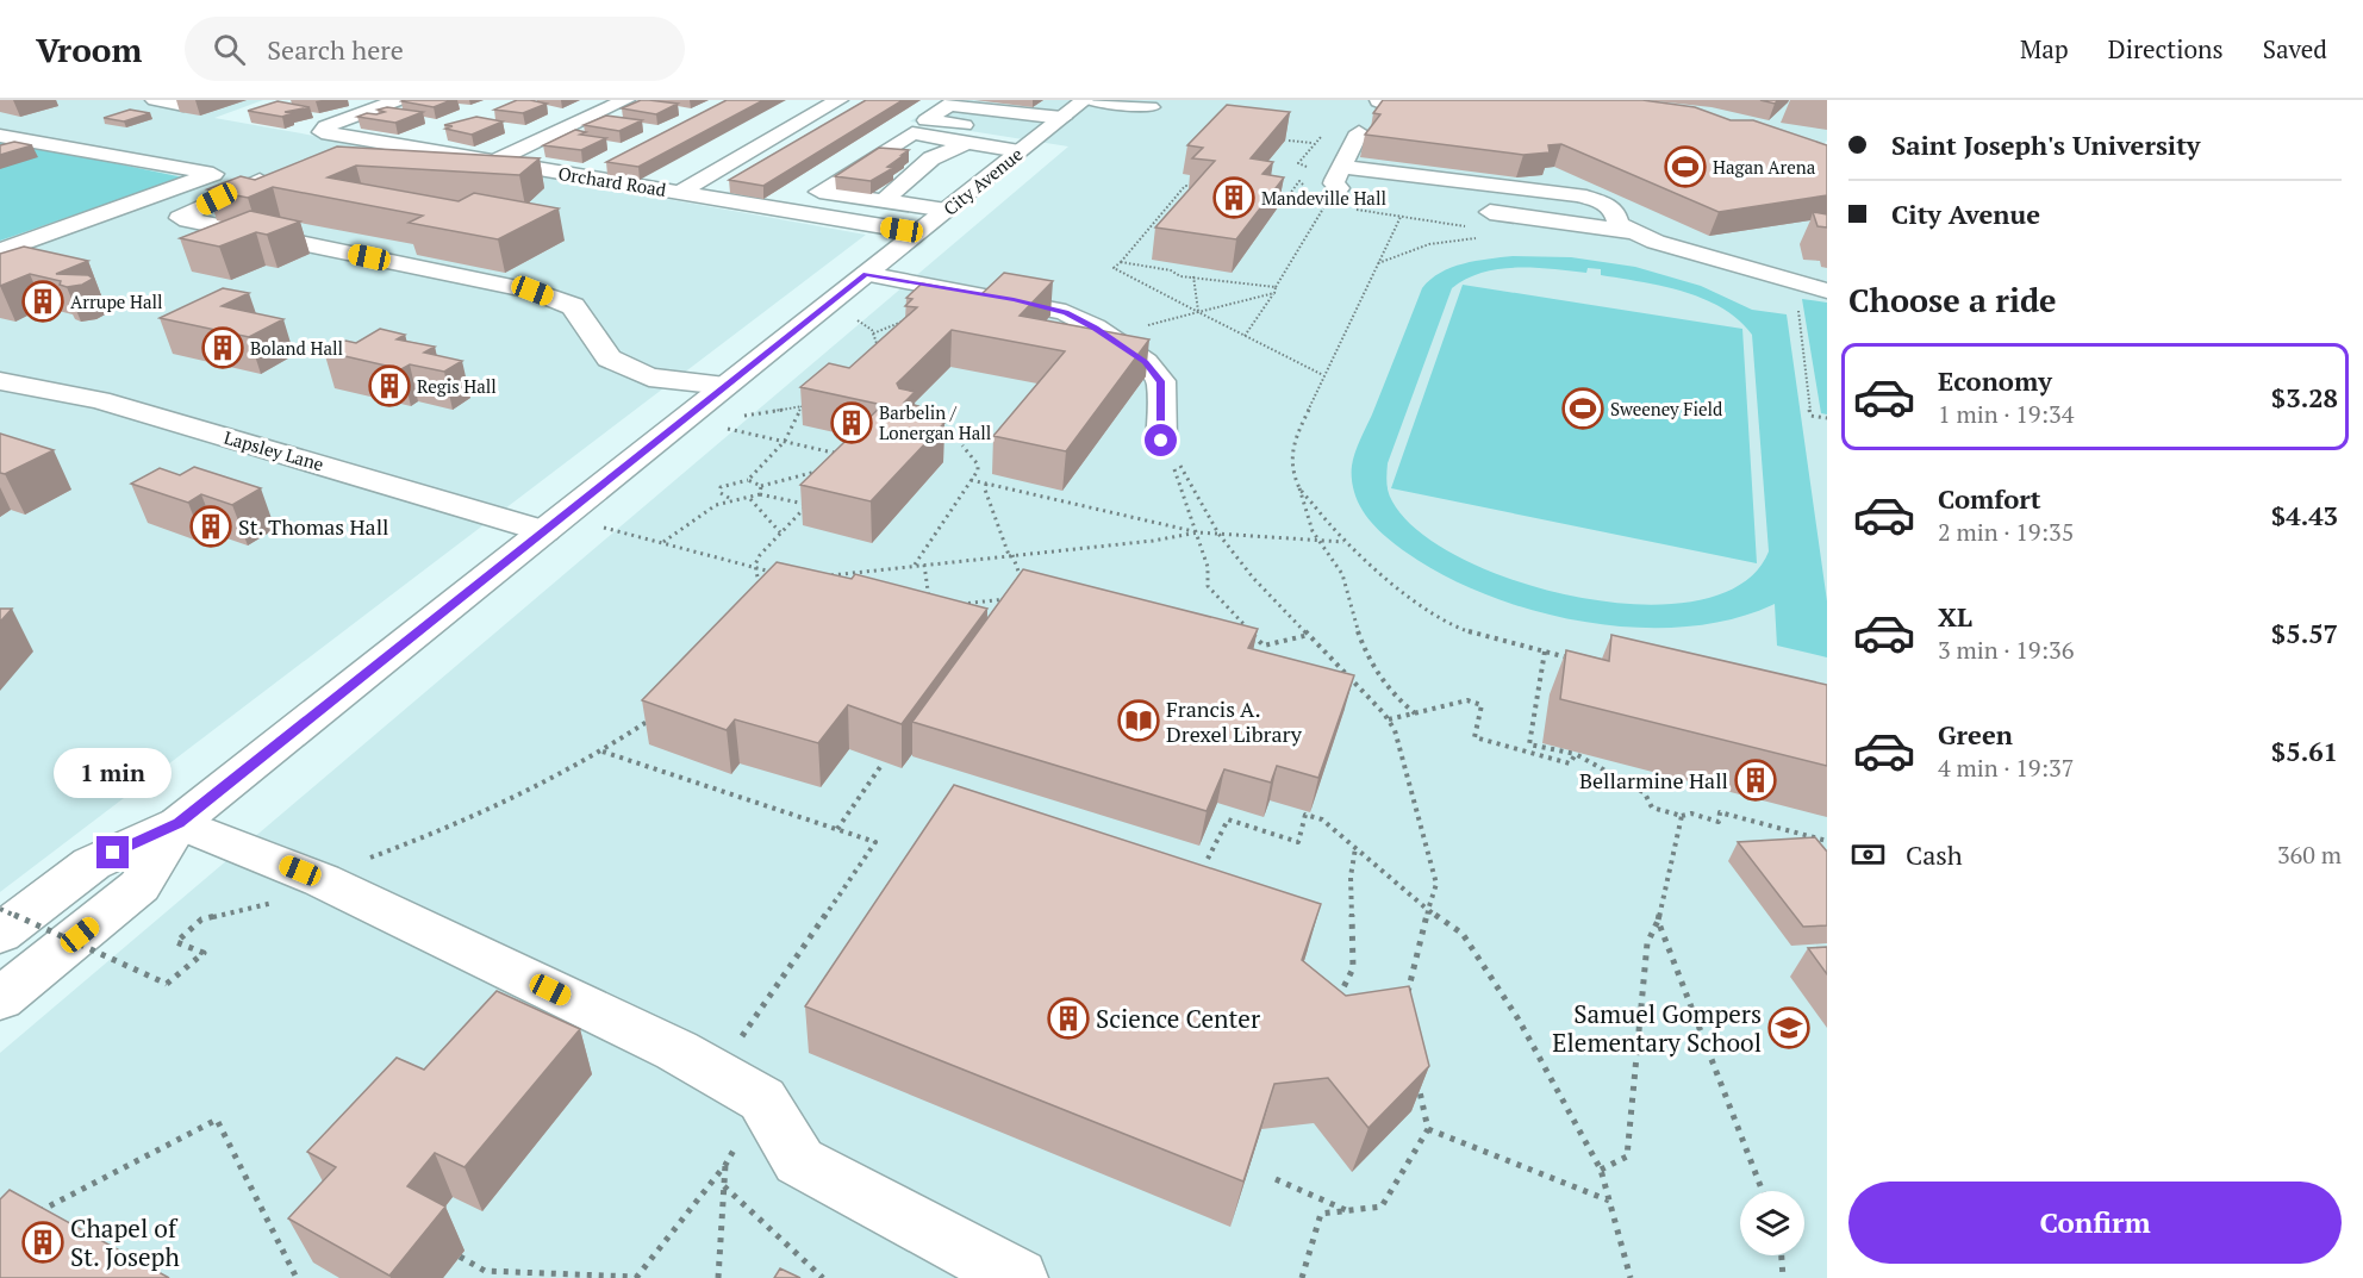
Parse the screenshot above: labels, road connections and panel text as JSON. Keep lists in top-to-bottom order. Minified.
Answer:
{"streets":{"main road":["Orchard Road","City Avenue","Lapsley Lane"]},"crossings":[["Orchard Road","City Avenue"],["City Avenue","Lapsley Lane"]],"places":{"sports":["Hagan Arena","Sweeney Field"],"building":["Mandeville Hall","Arrupe Hall","Boland Hall","Regis Hall","Barbelin / Lonergan Hall","St. Thomas Hall","Bellarmine Hall","Science Center","Chapel of St. Joseph"],"library":["Francis A. Drexel Library"],"school or university":["Samuel Gompers Elementary School"]},"page":{"header":"Vroom","search":"Search here","nav":["Map","Directions","Saved"],"banner":["Saint Joseph's University","City Avenue"],"heading":"Choose a ride","list":[{"name":"Economy","note":"1 min · 19:34","value":"$3.28"},{"name":"Comfort","note":"2 min · 19:35","value":"$4.43"},{"name":"XL","note":"3 min · 19:36","value":"$5.57"},{"name":"Green","note":"4 min · 19:37","value":"$5.61"}],"bubble":"1 min","pay":["Cash","360 m"],"buttons":"Confirm"}}
